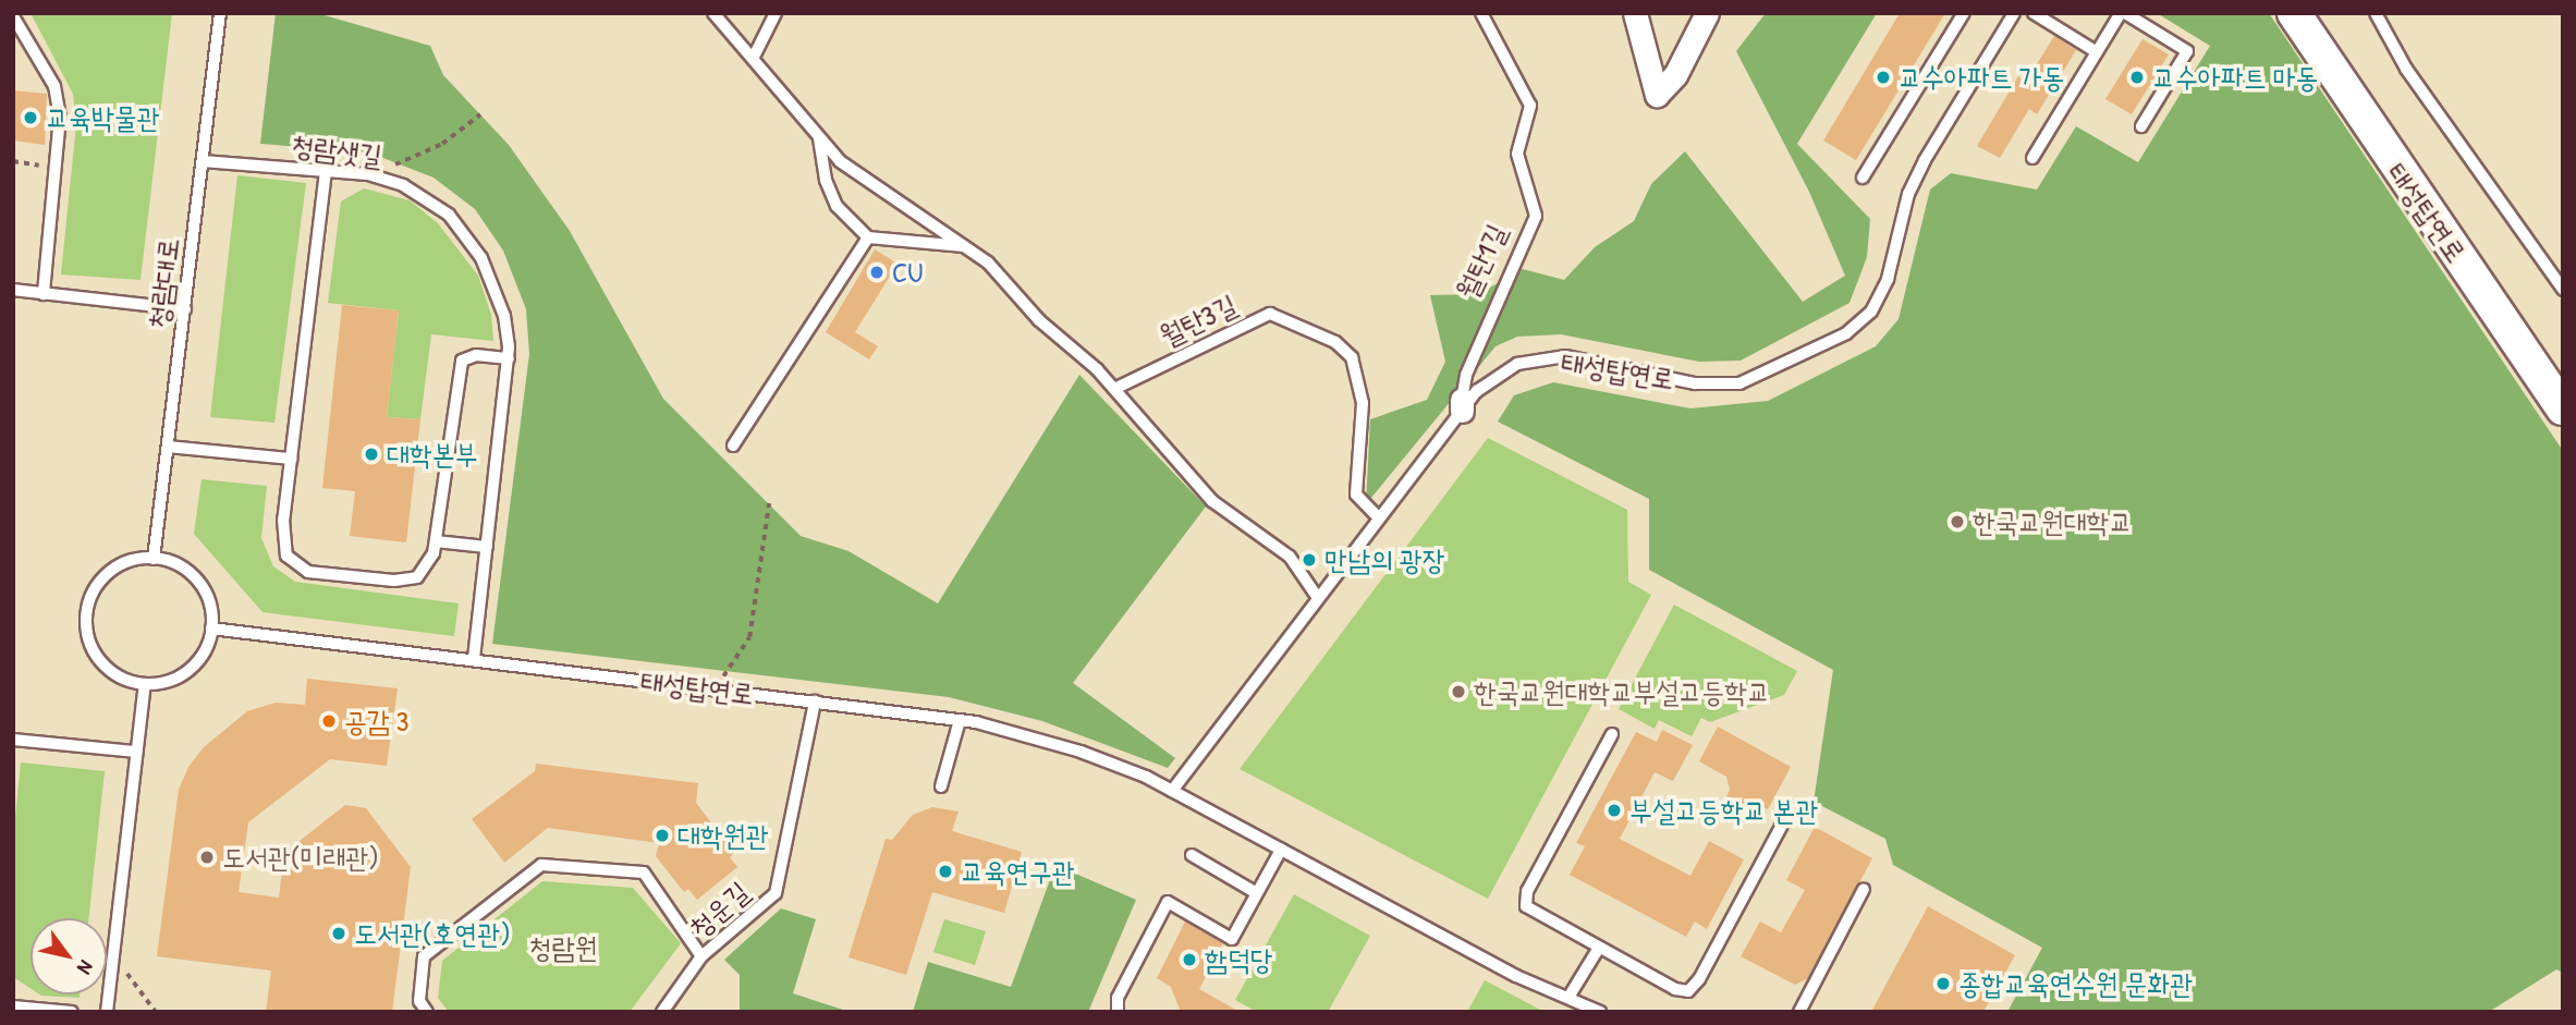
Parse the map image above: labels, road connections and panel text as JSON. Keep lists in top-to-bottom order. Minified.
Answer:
{"streets":{"main road":["태성탑연로"],"lane":["청람샛길","월탄1길","청람대로","월탄3길","청운길"]},"crossings":[["청람샛길","태성탑연로"],["청람샛길","청람대로"],["태성탑연로","월탄1길"],["태성탑연로","청람대로"],["태성탑연로","월탄3길"],["태성탑연로","청운길"]],"parks":["청람원"],"places":["교수아파트 가동","교수아파트 마동","교육박물관","CU","대학본부","한국교원대학교","만남의 광장","한국교원대학교부설고등학교","공감 3","부설고등학교 본관","대학원관","도서관(미래관)","교육연구관","도서관(호연관)","함덕당","종합교육연수원 문화관"],"north":"bottom right"}
